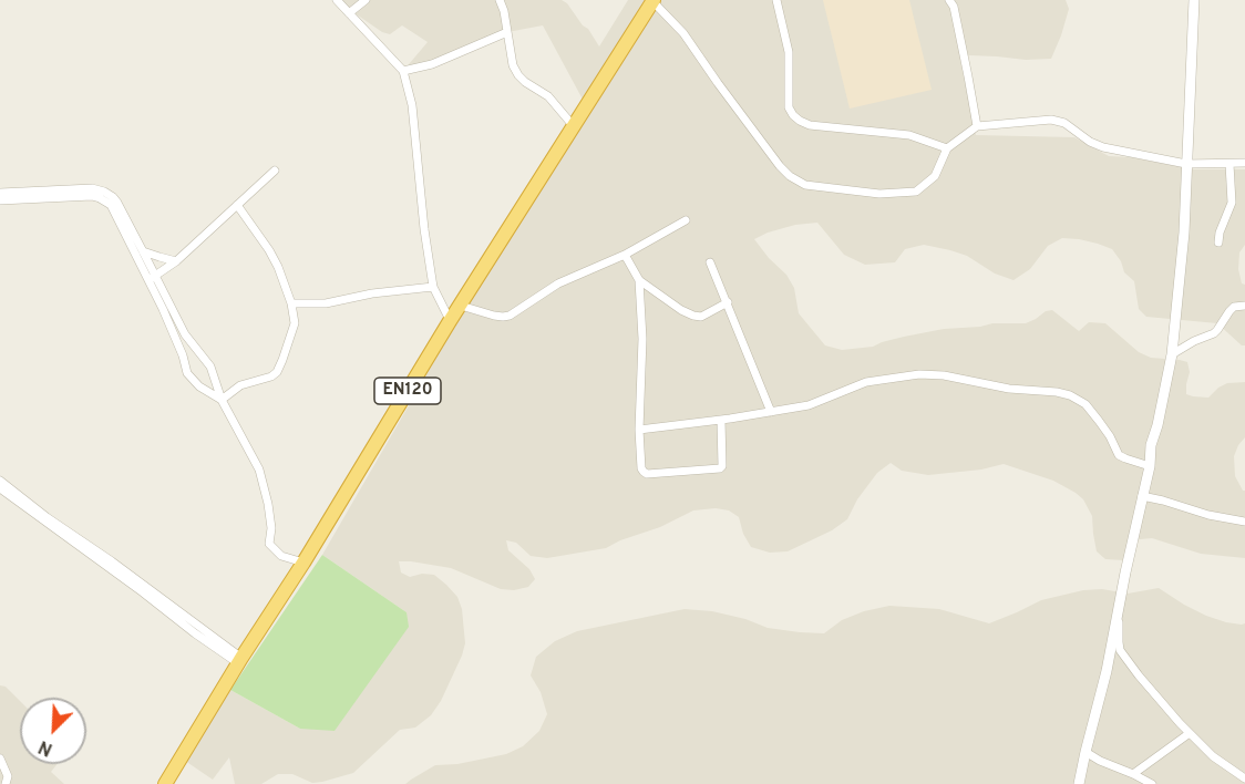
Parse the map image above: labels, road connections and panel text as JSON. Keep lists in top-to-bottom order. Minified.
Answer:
{"streets":{"highway":["EN120"]},"north":"bottom left"}
